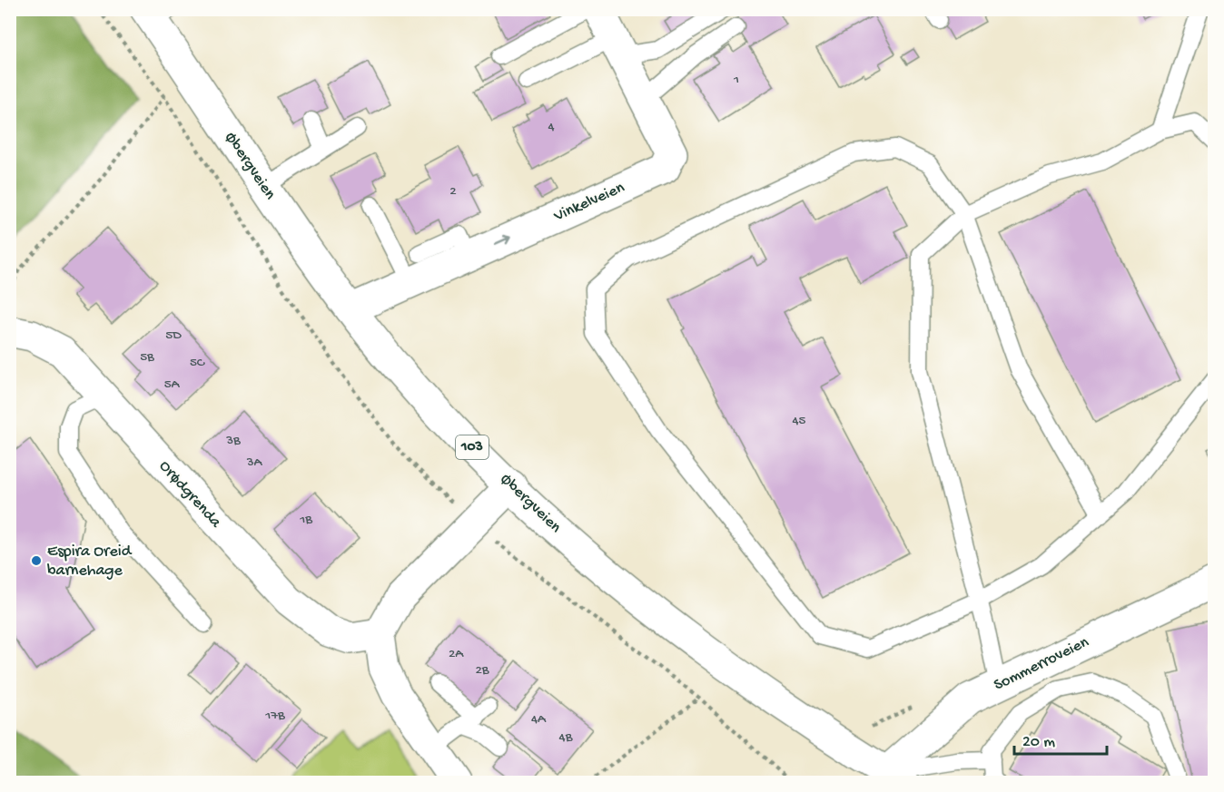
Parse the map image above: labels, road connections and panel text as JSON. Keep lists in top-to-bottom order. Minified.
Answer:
{"streets":{"street":["Øbergveien","Vinkelveien","103","Orødgrenda","Sommerroveien"]},"crossings":[["Øbergveien","Vinkelveien"],["Øbergveien","Sommerroveien"]],"one_way":["Vinkelveien"],"places":["Espira Oreid barnehage"],"house_numbers":["1","4","2","5D","5B","5C","5A","45","3B","3A","1B","2A","2B","17B","4A","4B"],"scale_bar":"20 m"}
